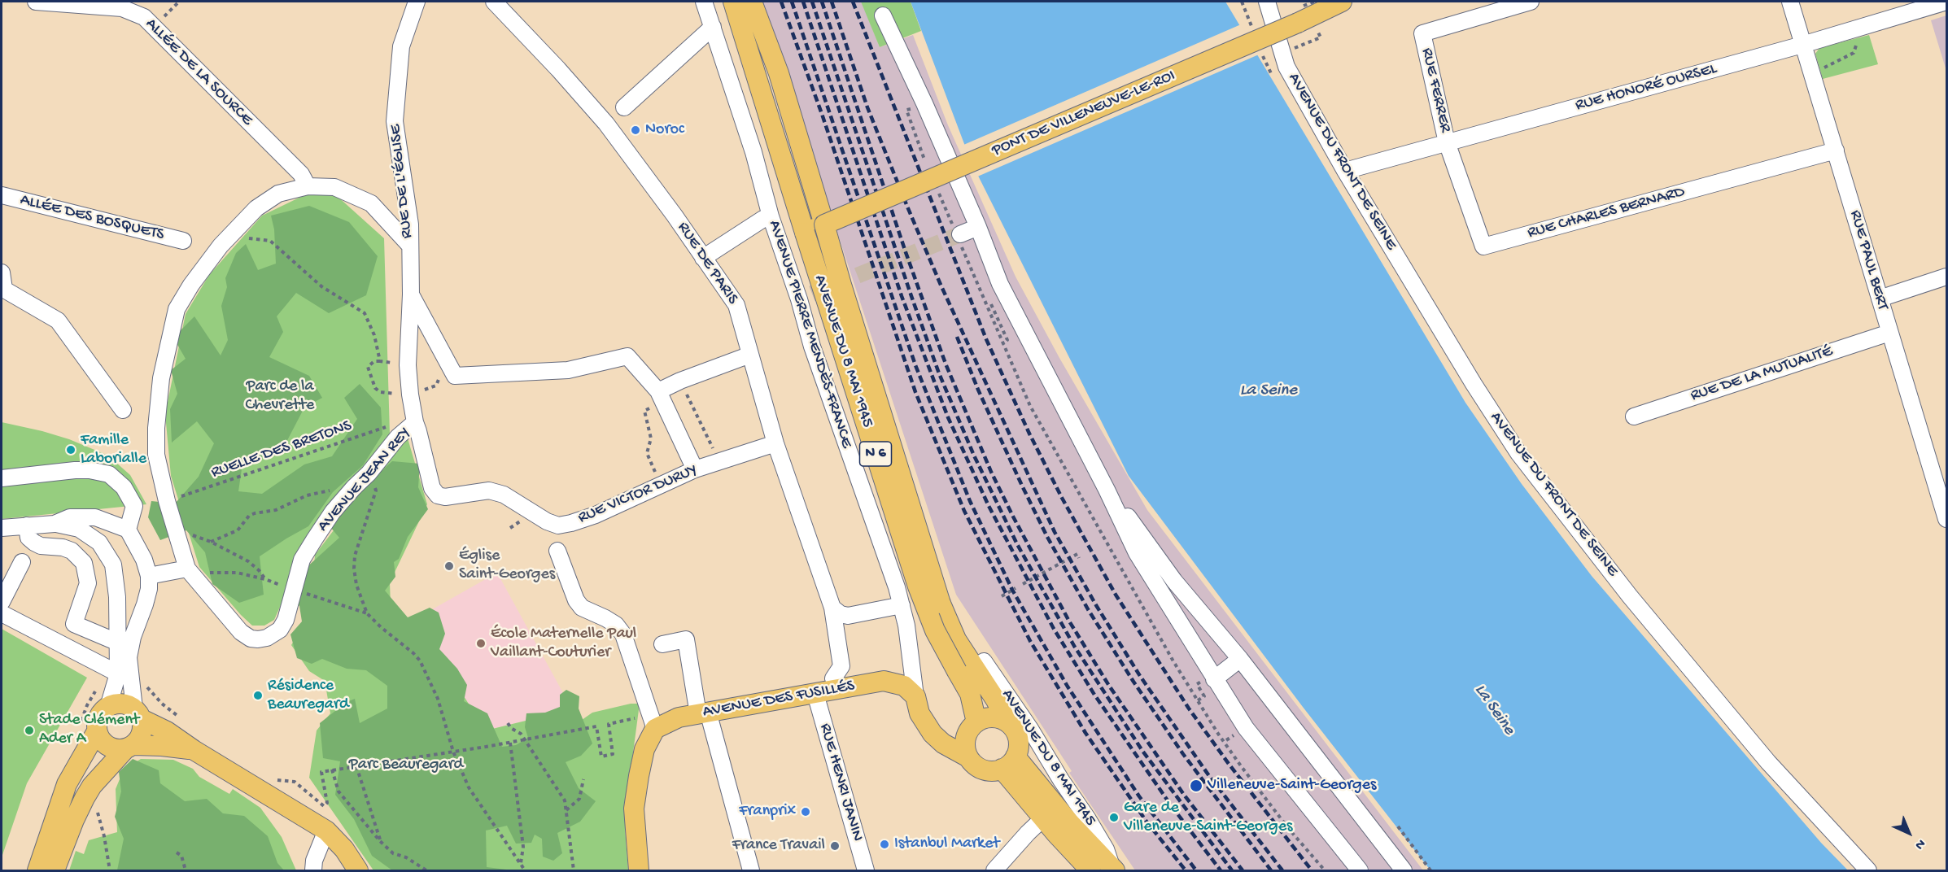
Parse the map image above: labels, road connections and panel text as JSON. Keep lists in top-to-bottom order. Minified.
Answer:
{"streets":{"main road":["PONT DE VILLENEUVE-LE-ROI","AVENUE DU 8 MAI 1945","N 6","AVENUE DES FUSILLÉS"],"street":["ALLÉE DE LA SOURCE","RUE HONORÉ OURSEL","RUE FERRER","AVENUE DU FRONT DE SEINE","RUE DE L'ÉGLISE","RUE CHARLES BERNARD","ALLÉE DES BOSQUETS","RUE PAUL BERT","RUE DE PARIS","AVENUE PIERRE MENDÈS-FRANCE","RUE DE LA MUTUALITÉ","AVENUE JEAN REY","RUE VICTOR DURUY","RUE HENRI JANIN"],"path":["RUELLE DES BRETONS"]},"crossings":[["RUE HONORÉ OURSEL","RUE FERRER"],["RUE HONORÉ OURSEL","AVENUE DU FRONT DE SEINE"],["RUE HONORÉ OURSEL","RUE CHARLES BERNARD"],["RUE HONORÉ OURSEL","RUE PAUL BERT"],["RUE FERRER","RUE CHARLES BERNARD"],["PONT DE VILLENEUVE-LE-ROI","AVENUE DU 8 MAI 1945"],["RUE DE L'ÉGLISE","AVENUE JEAN REY"],["RUE DE L'ÉGLISE","RUE VICTOR DURUY"],["RUE CHARLES BERNARD","RUE PAUL BERT"],["RUE PAUL BERT","RUE DE LA MUTUALITÉ"],["RUE DE PARIS","RUE VICTOR DURUY"],["AVENUE PIERRE MENDÈS-FRANCE","AVENUE DES FUSILLÉS"],["AVENUE DU 8 MAI 1945","N 6"],["RUELLE DES BRETONS","AVENUE JEAN REY"],["AVENUE JEAN REY","RUE VICTOR DURUY"],["AVENUE DES FUSILLÉS","RUE HENRI JANIN"]],"water":["La Seine"],"parks":["Parc de la Chevrette","Parc Beauregard"],"places":["Noroc","Famille Laborialle","Église Saint-Georges","École Maternelle Paul Vaillant-Couturier","Résidence Beauregard","Stade Clément Ader A","Villeneuve-Saint-Georges","Franprix","Gare de Villeneuve-Saint-Georges","Istanbul Market","France Travail"],"north":"bottom right"}
